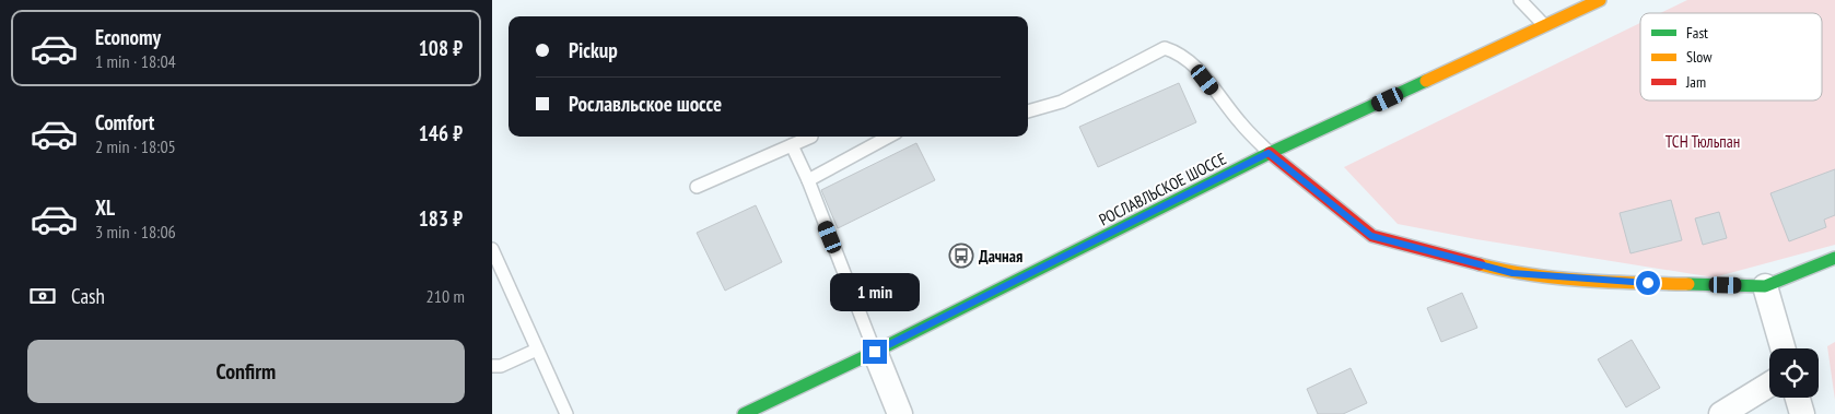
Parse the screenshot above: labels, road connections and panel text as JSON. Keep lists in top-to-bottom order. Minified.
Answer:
{"streets":{"main road":["РОСЛАВЛЬСКОЕ ШОССЕ"]},"parks":["ТСН Тюльпан"],"places":{"bus stop":["Дачная"]},"legend":["Fast","Slow","Jam"],"page":{"list":[{"name":"Economy","note":"1 min · 18:04","value":"108 ₽"},{"name":"Comfort","note":"2 min · 18:05","value":"146 ₽"},{"name":"XL","note":"3 min · 18:06","value":"183 ₽"}],"banner":["Pickup","Рославльское шоссе"],"pay":["Cash","210 m"],"bubble":"1 min","buttons":"Confirm"}}
